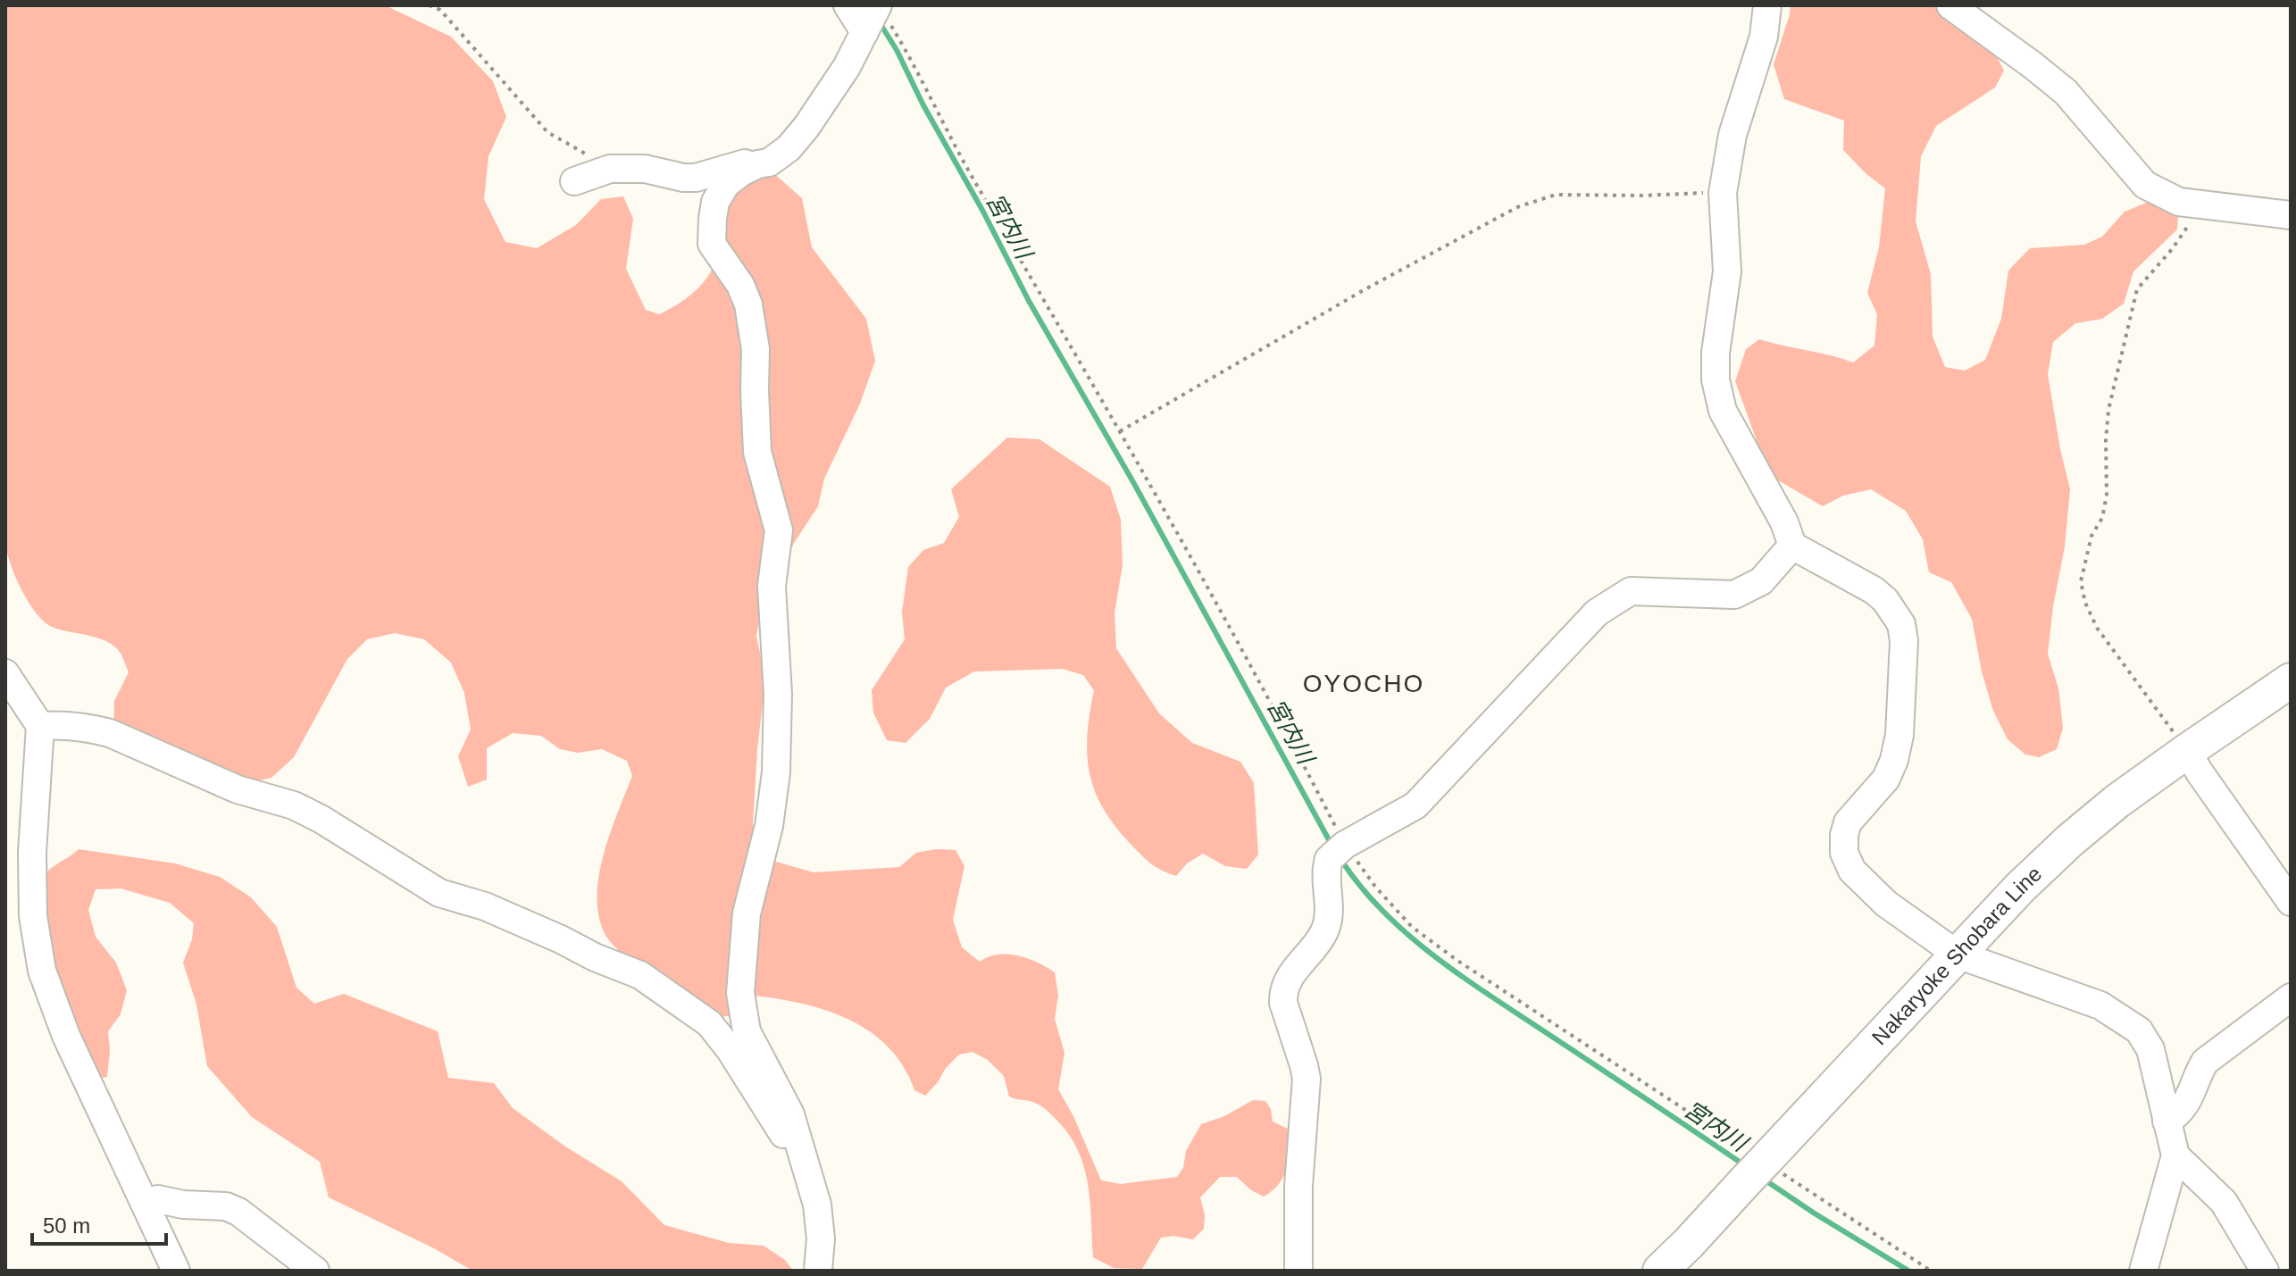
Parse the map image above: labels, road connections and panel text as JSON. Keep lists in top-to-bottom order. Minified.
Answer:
{"streets":{"main road":["Nakaryoke Shobara Line"]},"districts":["OYOCHO"],"water":["宮内川"],"scale_bar":"50 m"}
